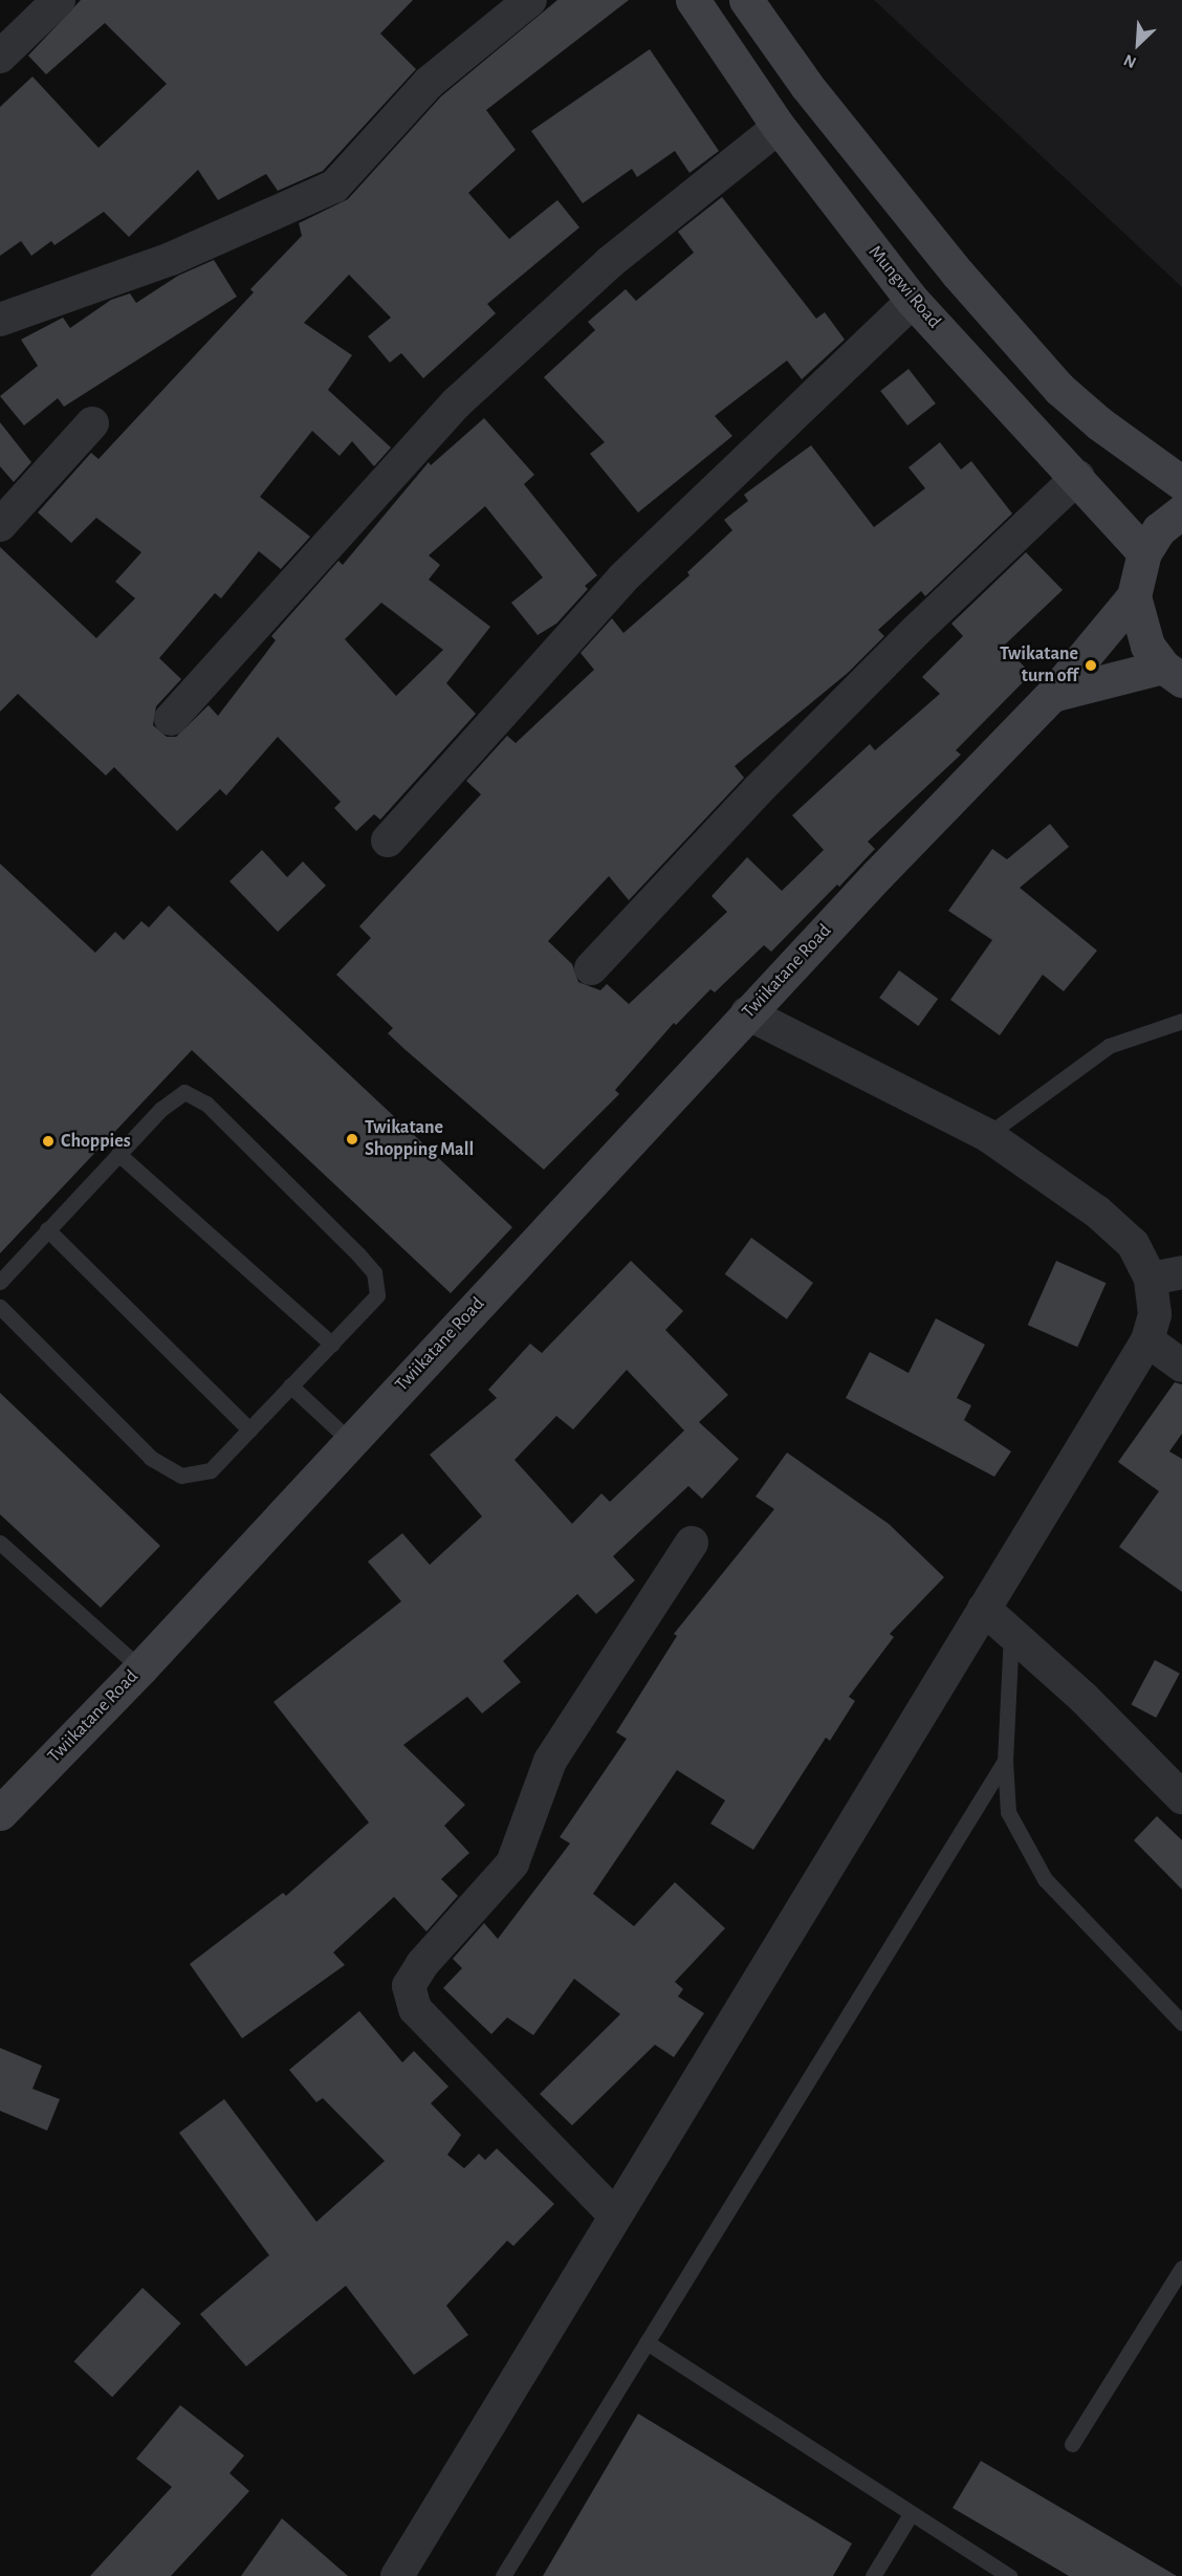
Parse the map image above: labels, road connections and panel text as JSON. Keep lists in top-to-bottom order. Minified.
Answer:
{"streets":{"main road":["Mungwi Road","Twiikatane Road"]},"places":["Twikatane turn off","Twikatane Shopping Mall","Choppies"],"north":"bottom left"}
